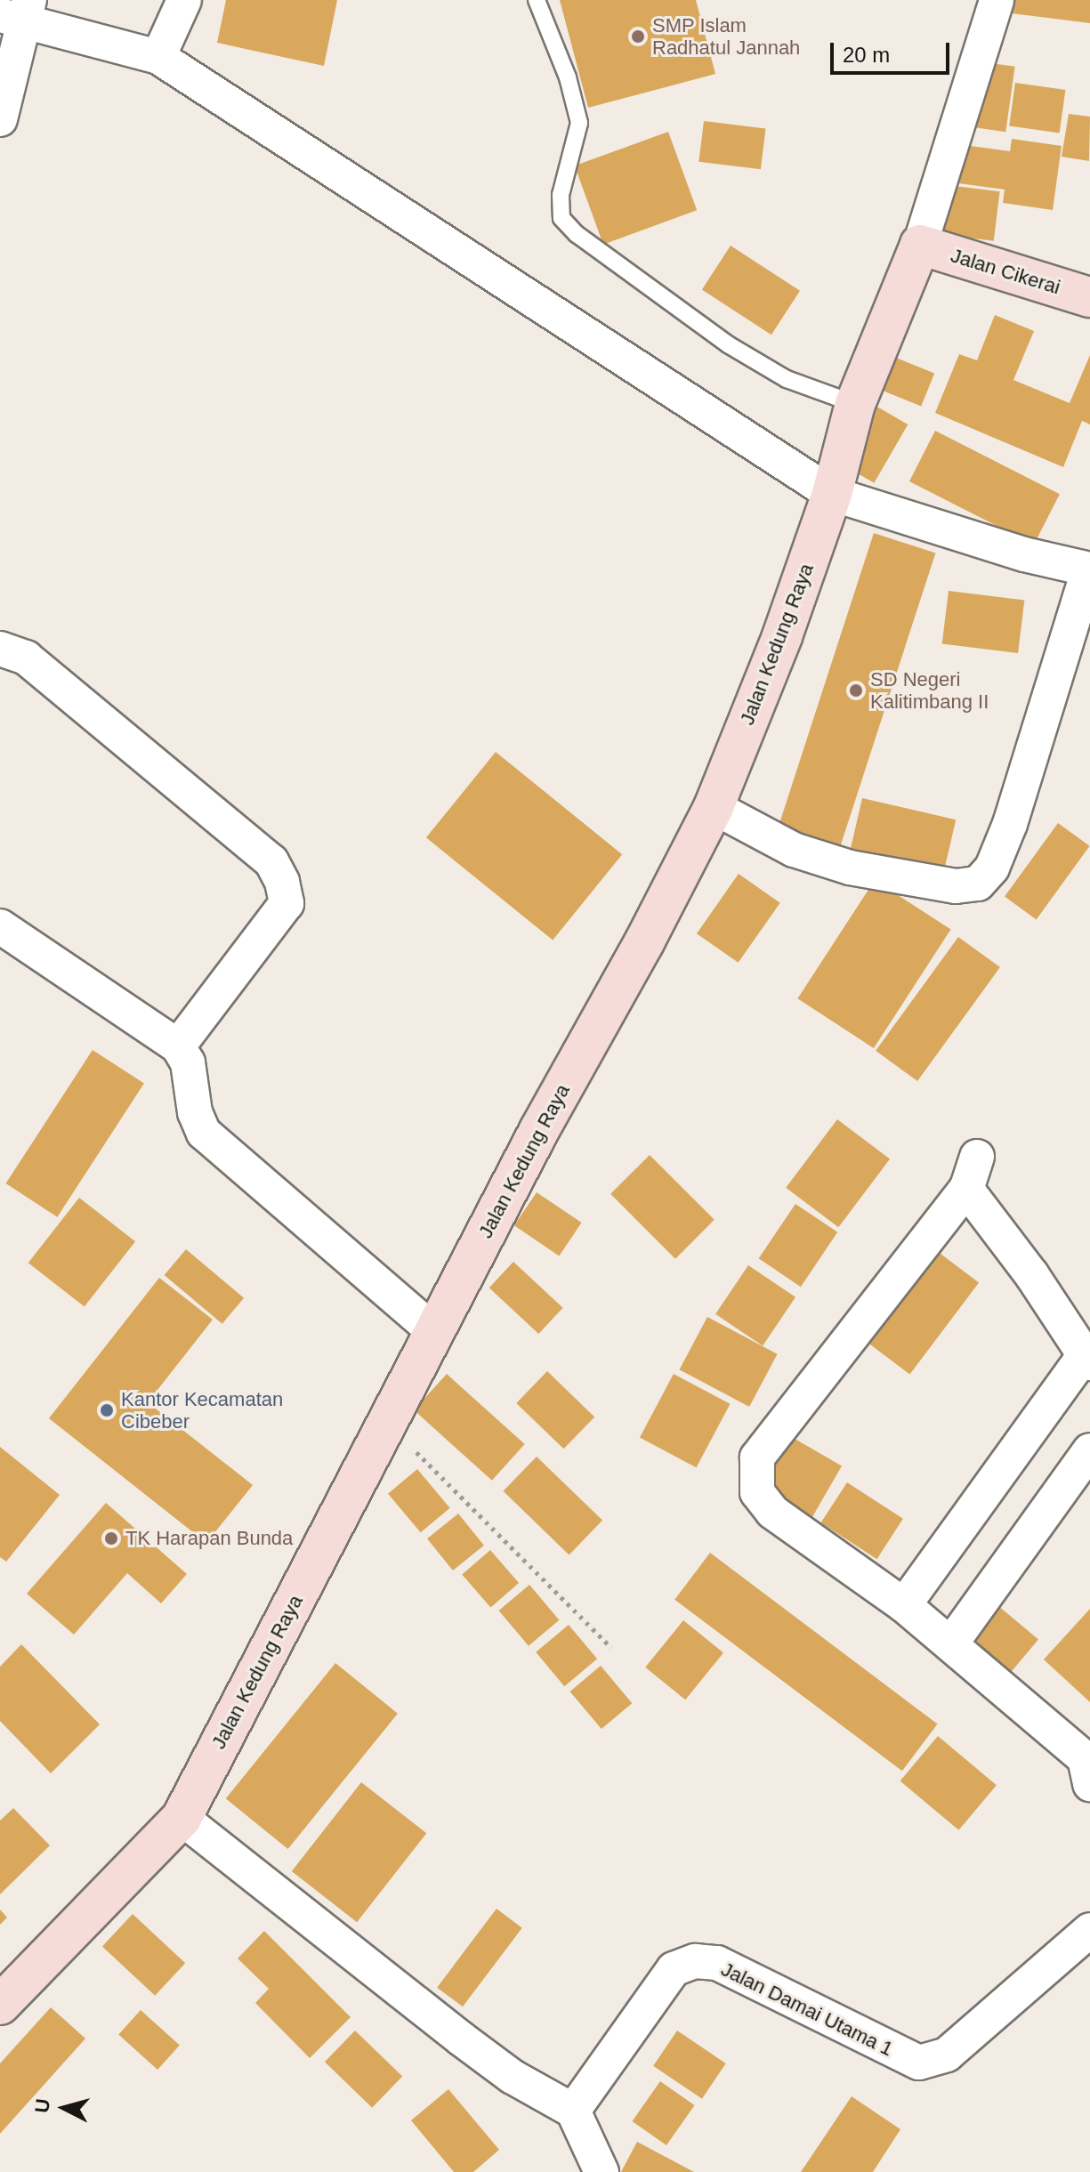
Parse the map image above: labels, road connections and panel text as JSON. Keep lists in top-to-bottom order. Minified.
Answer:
{"streets":{"street":["Jalan Cikerai","Jalan Kedung Raya","Jalan Damai Utama 1"]},"crossings":[["Jalan Cikerai","Jalan Kedung Raya"]],"places":["SMP Islam Radhatul Jannah","SD Negeri Kalitimbang II","Kantor Kecamatan Cibeber","TK Harapan Bunda"],"scale_bar":"20 m","north":"left"}
